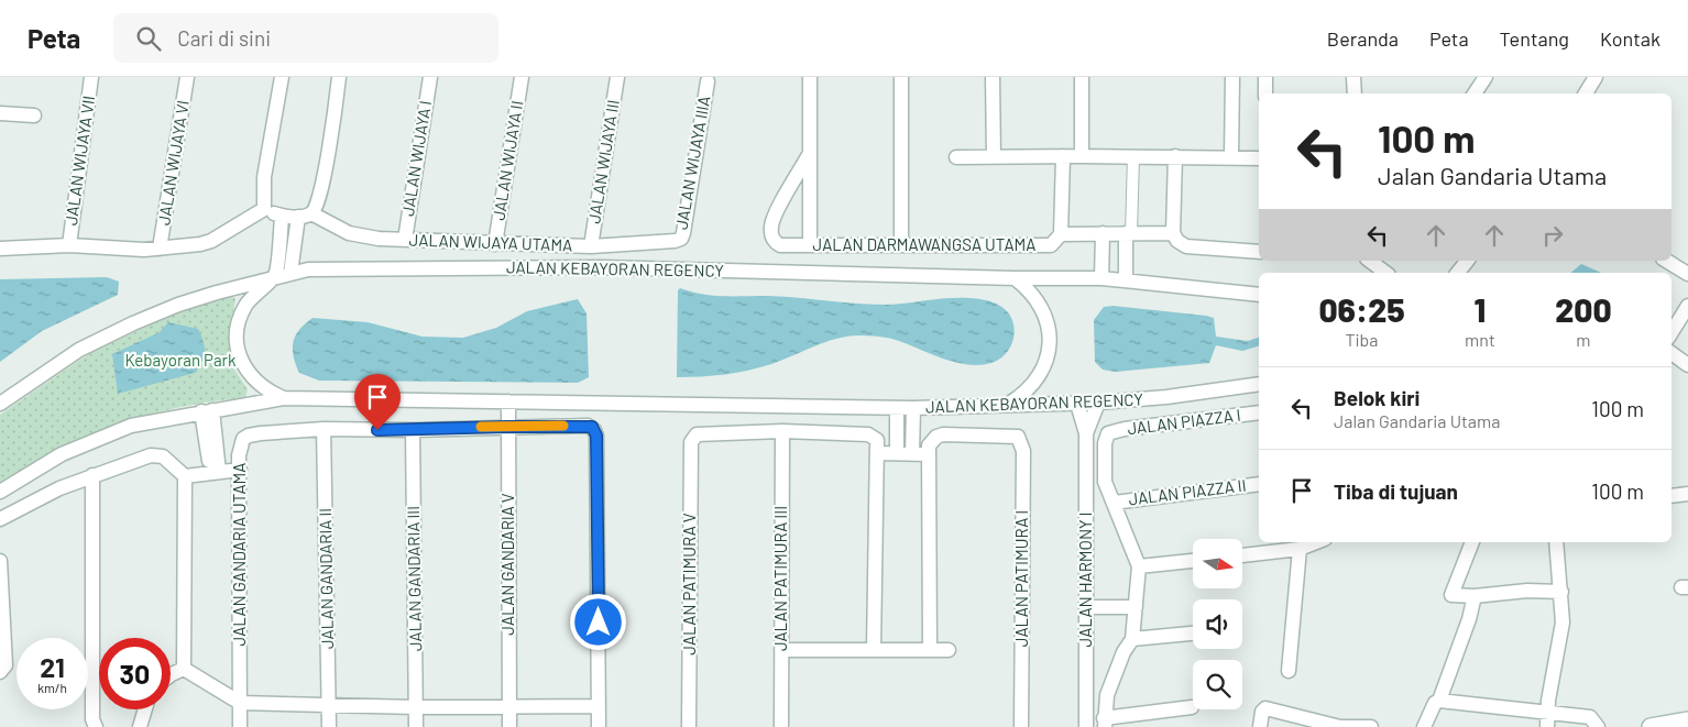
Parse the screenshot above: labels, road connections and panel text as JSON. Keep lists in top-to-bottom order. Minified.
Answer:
{"streets":{"street":["JALAN WIJAYA I","JALAN WIJAYA VII","JALAN WIJAYA II","JALAN WIJAYA III","JALAN WIJAYA VI","JALAN WIJAYA IIIA","JALAN WIJAYA UTAMA","JALAN DARMAWANGSA UTAMA","JALAN KEBAYORAN REGENCY","JALAN PIAZZA I","JALAN PIAZZA II","JALAN GANDARIA UTAMA","JALAN GANDARIA V","JALAN GANDARIA II","JALAN GANDARIA III","JALAN PATIMURA III","JALAN PATIMURA I","JALAN HARMONY I","JALAN PATIMURA V"]},"crossings":[["JALAN WIJAYA I","JALAN WIJAYA UTAMA"],["JALAN WIJAYA II","JALAN WIJAYA UTAMA"],["JALAN WIJAYA III","JALAN WIJAYA UTAMA"],["JALAN WIJAYA IIIA","JALAN WIJAYA UTAMA"],["JALAN KEBAYORAN REGENCY","JALAN GANDARIA V"],["JALAN KEBAYORAN REGENCY","JALAN HARMONY I"],["JALAN PIAZZA I","JALAN PIAZZA II"],["JALAN GANDARIA UTAMA","JALAN GANDARIA V"],["JALAN GANDARIA UTAMA","JALAN GANDARIA II"],["JALAN GANDARIA UTAMA","JALAN GANDARIA III"],["JALAN PATIMURA III","JALAN PATIMURA V"]],"parks":["Kebayoran Park"],"north":"right","page":{"header":"Peta","search":"Cari di sini","nav":["Beranda","Peta","Tentang","Kontak"],"turn":["100 m","Jalan Gandaria Utama"],"eta":["06:25","Tiba","1","mnt","200","m"],"list":[{"name":"Belok kiri","note":"Jalan Gandaria Utama","value":"100 m"},{"name":"Tiba di tujuan","value":"100 m"}],"speed":"21 km/h","limit":"30"}}
